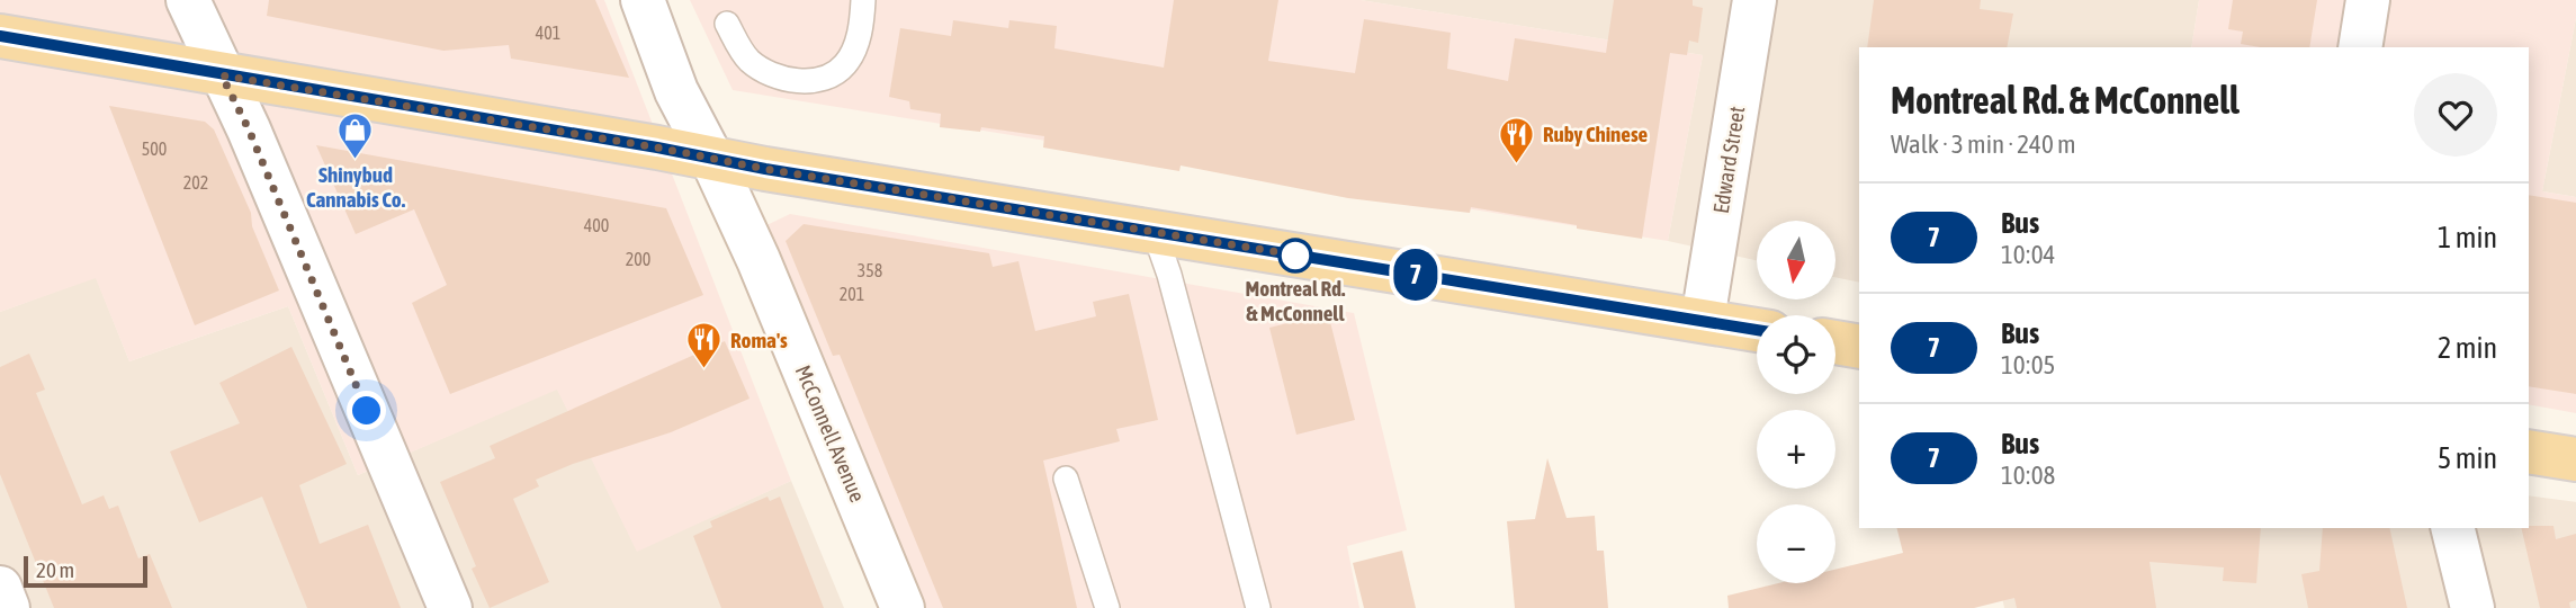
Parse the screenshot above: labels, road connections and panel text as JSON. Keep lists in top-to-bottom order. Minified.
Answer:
{"streets":{"street":["Edward Street","McConnell Avenue"]},"places":{"shop":["Shinybud Cannabis Co."],"restaurant":["Ruby Chinese","Roma's"],"other":["Montreal Rd. & McConnell"]},"lines":["bus line 7"],"house_numbers":["401","500","202","400","200","358","201"],"scale_bar":"20 m","north":"bottom","page":{"on_map":"7","heading":["Montreal Rd. & McConnell","Walk · 3 min · 240 m"],"list":[{"mark":"7","name":"Bus","note":"10:04","value":"1 min"},{"mark":"7","name":"Bus","note":"10:05","value":"2 min"},{"mark":"7","name":"Bus","note":"10:08","value":"5 min"}],"map_buttons":["+","−"],"scale":"20 m"}}
